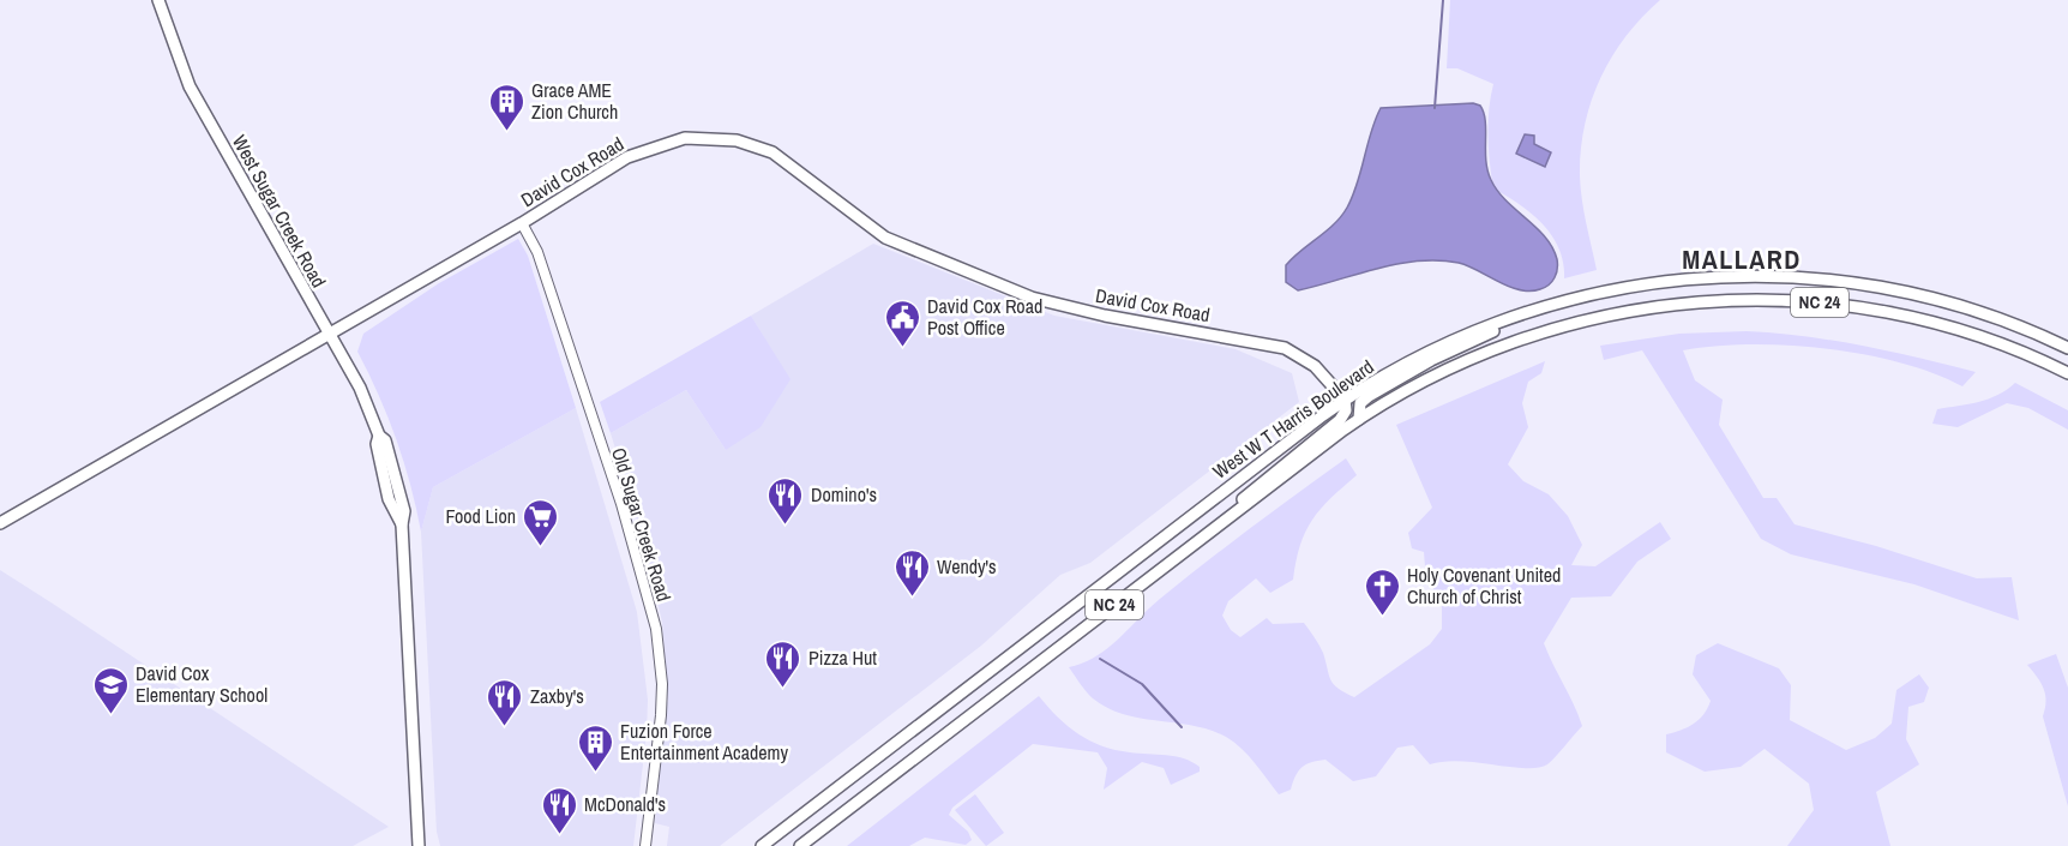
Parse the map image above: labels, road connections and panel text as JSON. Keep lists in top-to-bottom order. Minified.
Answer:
{"streets":{"main road":["David Cox Road","West Sugar Creek Road","NC 24","West W T Harris Boulevard"],"street":["Old Sugar Creek Road"]},"crossings":[["David Cox Road","West Sugar Creek Road"],["David Cox Road","West W T Harris Boulevard"],["David Cox Road","Old Sugar Creek Road"]],"districts":["MALLARD"],"places":{"building":["Grace AME Zion Church","Fuzion Force Entertainment Academy"],"public building":["David Cox Road Post Office"],"restaurant":["Domino's","Wendy's","Pizza Hut","Zaxby's","McDonald's"],"supermarket":["Food Lion"],"church":["Holy Covenant United Church of Christ"],"school or university":["David Cox Elementary School"]}}
